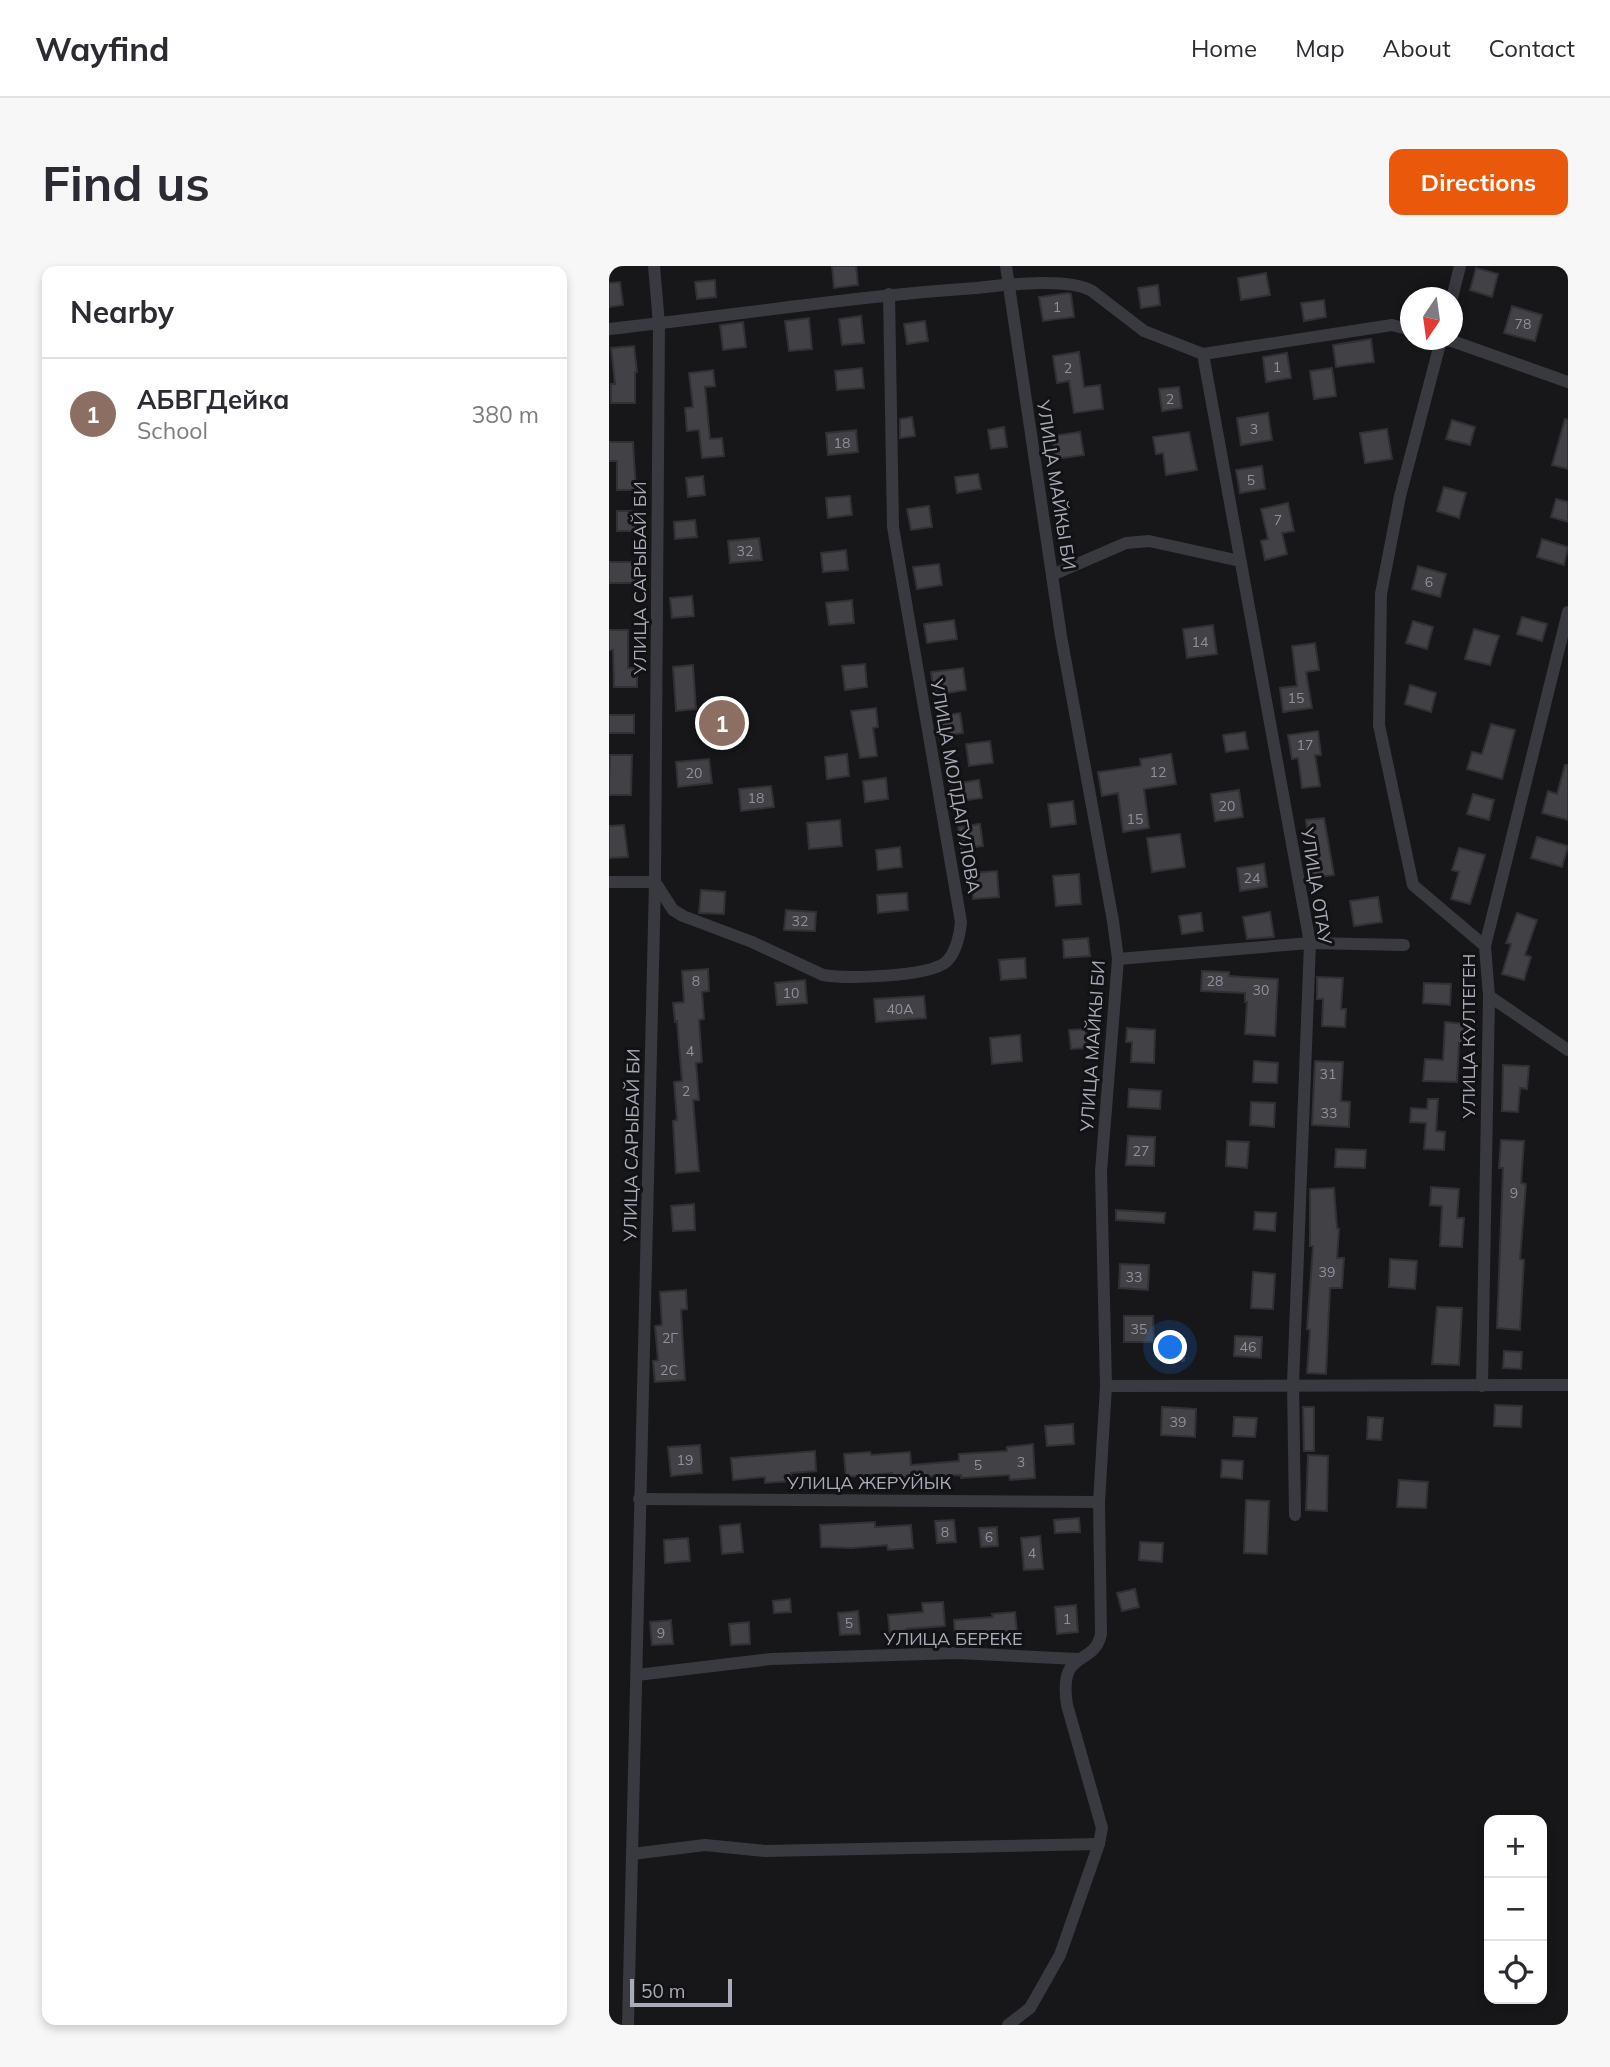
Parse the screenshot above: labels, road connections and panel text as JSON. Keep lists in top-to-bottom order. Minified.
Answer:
{"streets":{"street":["УЛИЦА МАЙКЫ БИ","УЛИЦА САРЫБАЙ БИ","УЛИЦА МОЛДАГУЛОВА","УЛИЦА ОТАУ","УЛИЦА КУЛТЕГЕН","УЛИЦА ЖЕРУЙЫК","УЛИЦА БЕРЕКЕ"]},"crossings":[["УЛИЦА МАЙКЫ БИ","УЛИЦА ЖЕРУЙЫК"],["УЛИЦА МАЙКЫ БИ","УЛИЦА БЕРЕКЕ"],["УЛИЦА САРЫБАЙ БИ","УЛИЦА МОЛДАГУЛОВА"],["УЛИЦА САРЫБАЙ БИ","УЛИЦА ЖЕРУЙЫК"],["УЛИЦА САРЫБАЙ БИ","УЛИЦА БЕРЕКЕ"]],"house_numbers":["1","78","1","2","2","3","18","5","7","32","6","14","15","17","12","20","18","20","15","24","32","8","28","30","10","40А","4","31","2","33","27","9","39","33","35","2Г","46","2С","39","19","3","5","8","6","4","1","5","9"],"scale_bar":"50 m","north":"bottom","page":{"header":"Wayfind","nav":["Home","Map","About","Contact"],"buttons":"Directions","title":"Find us","heading":"Nearby","list":[{"mark":"1","name":"АБВГДейка","note":"School","value":"380 m"}],"pins":"1","map_buttons":["+","−"],"scale":"50 m"}}
